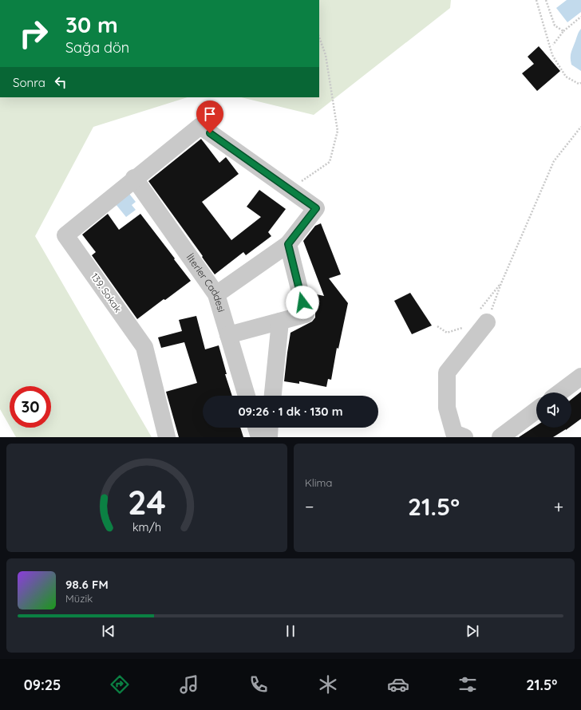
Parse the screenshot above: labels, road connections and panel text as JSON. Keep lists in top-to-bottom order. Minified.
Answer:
{"streets":{"street":["İlterler Caddesi","139. Sokak"]},"crossings":[["İlterler Caddesi","139. Sokak"]],"page":{"turn":["30 m","Sağa dön"],"then":"Sonra","limit":"30","trip":"09:26 · 1 dk · 130 m","tile":"Klima","heat":["−","21.5°","+"],"song":["98.6 FM","Müzik"],"tabs":["09:25","21.5°"],"gauge":["24","km/h"]}}
